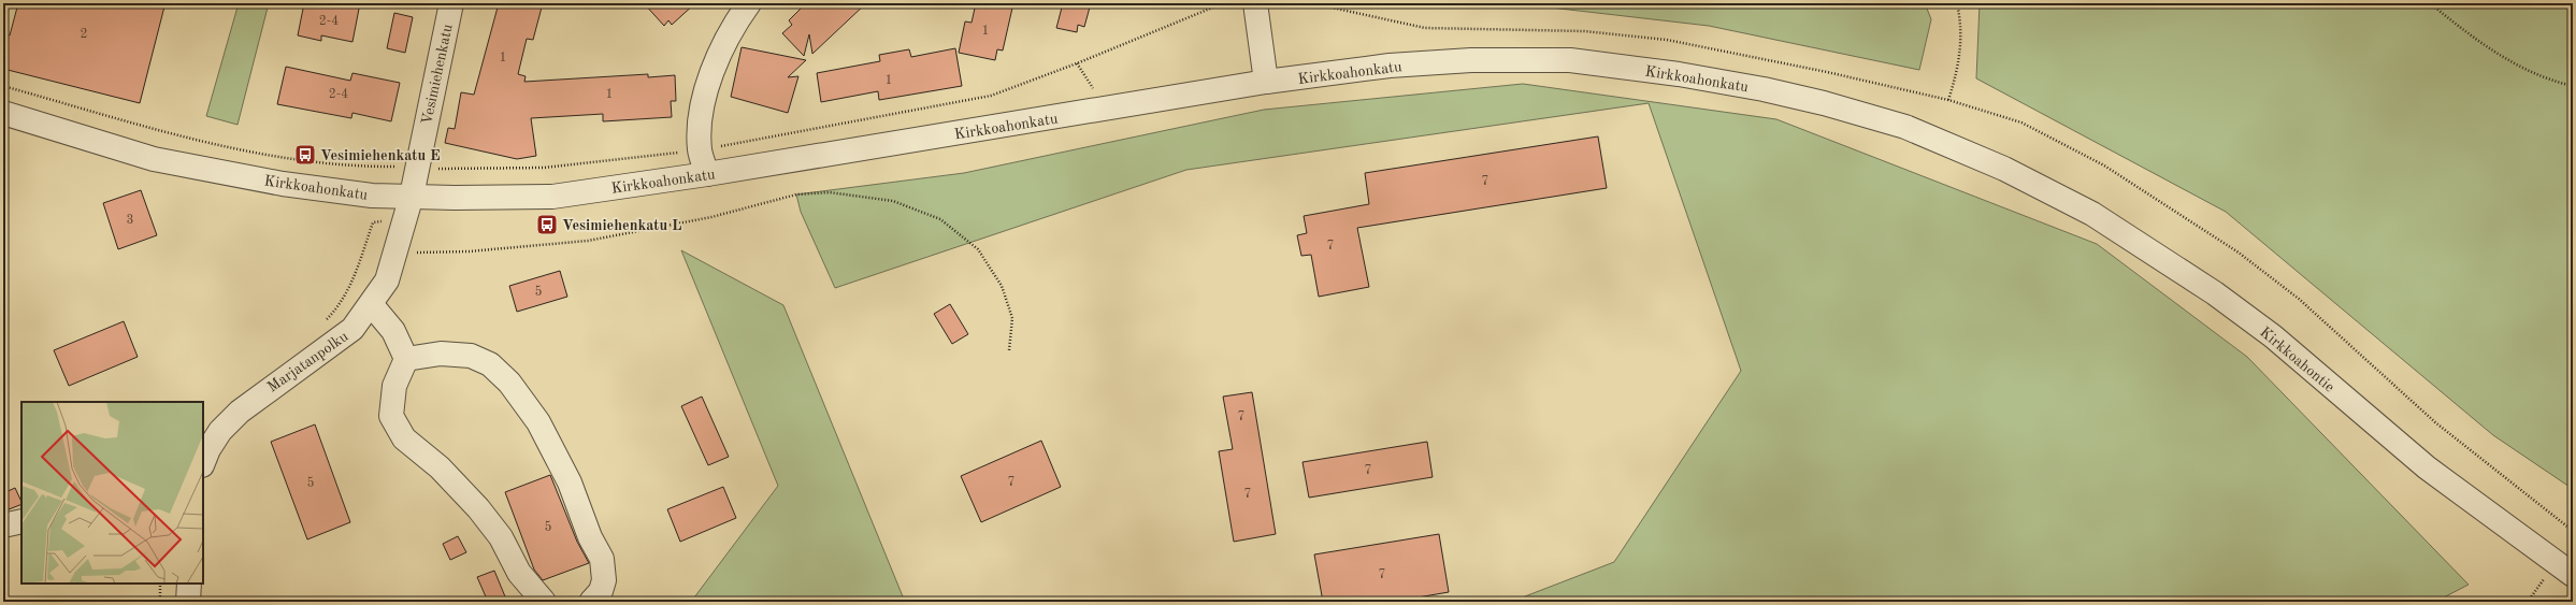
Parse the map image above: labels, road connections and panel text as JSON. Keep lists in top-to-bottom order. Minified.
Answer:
{"streets":{"street":["Kirkkoahonkatu","Vesimiehenkatu","Kirkkoahontie","Marjatanpolku"]},"crossings":[["Kirkkoahonkatu","Vesimiehenkatu"],["Kirkkoahonkatu","Kirkkoahontie"],["Kirkkoahonkatu","Marjatanpolku"],["Vesimiehenkatu","Marjatanpolku"]],"places":{"bus stop":["Vesimiehenkatu E","Vesimiehenkatu L"]},"house_numbers":["2-4","1","2","1","1","2-4","1","7","3","7","5","7","7","7","5","7","5","7"]}
